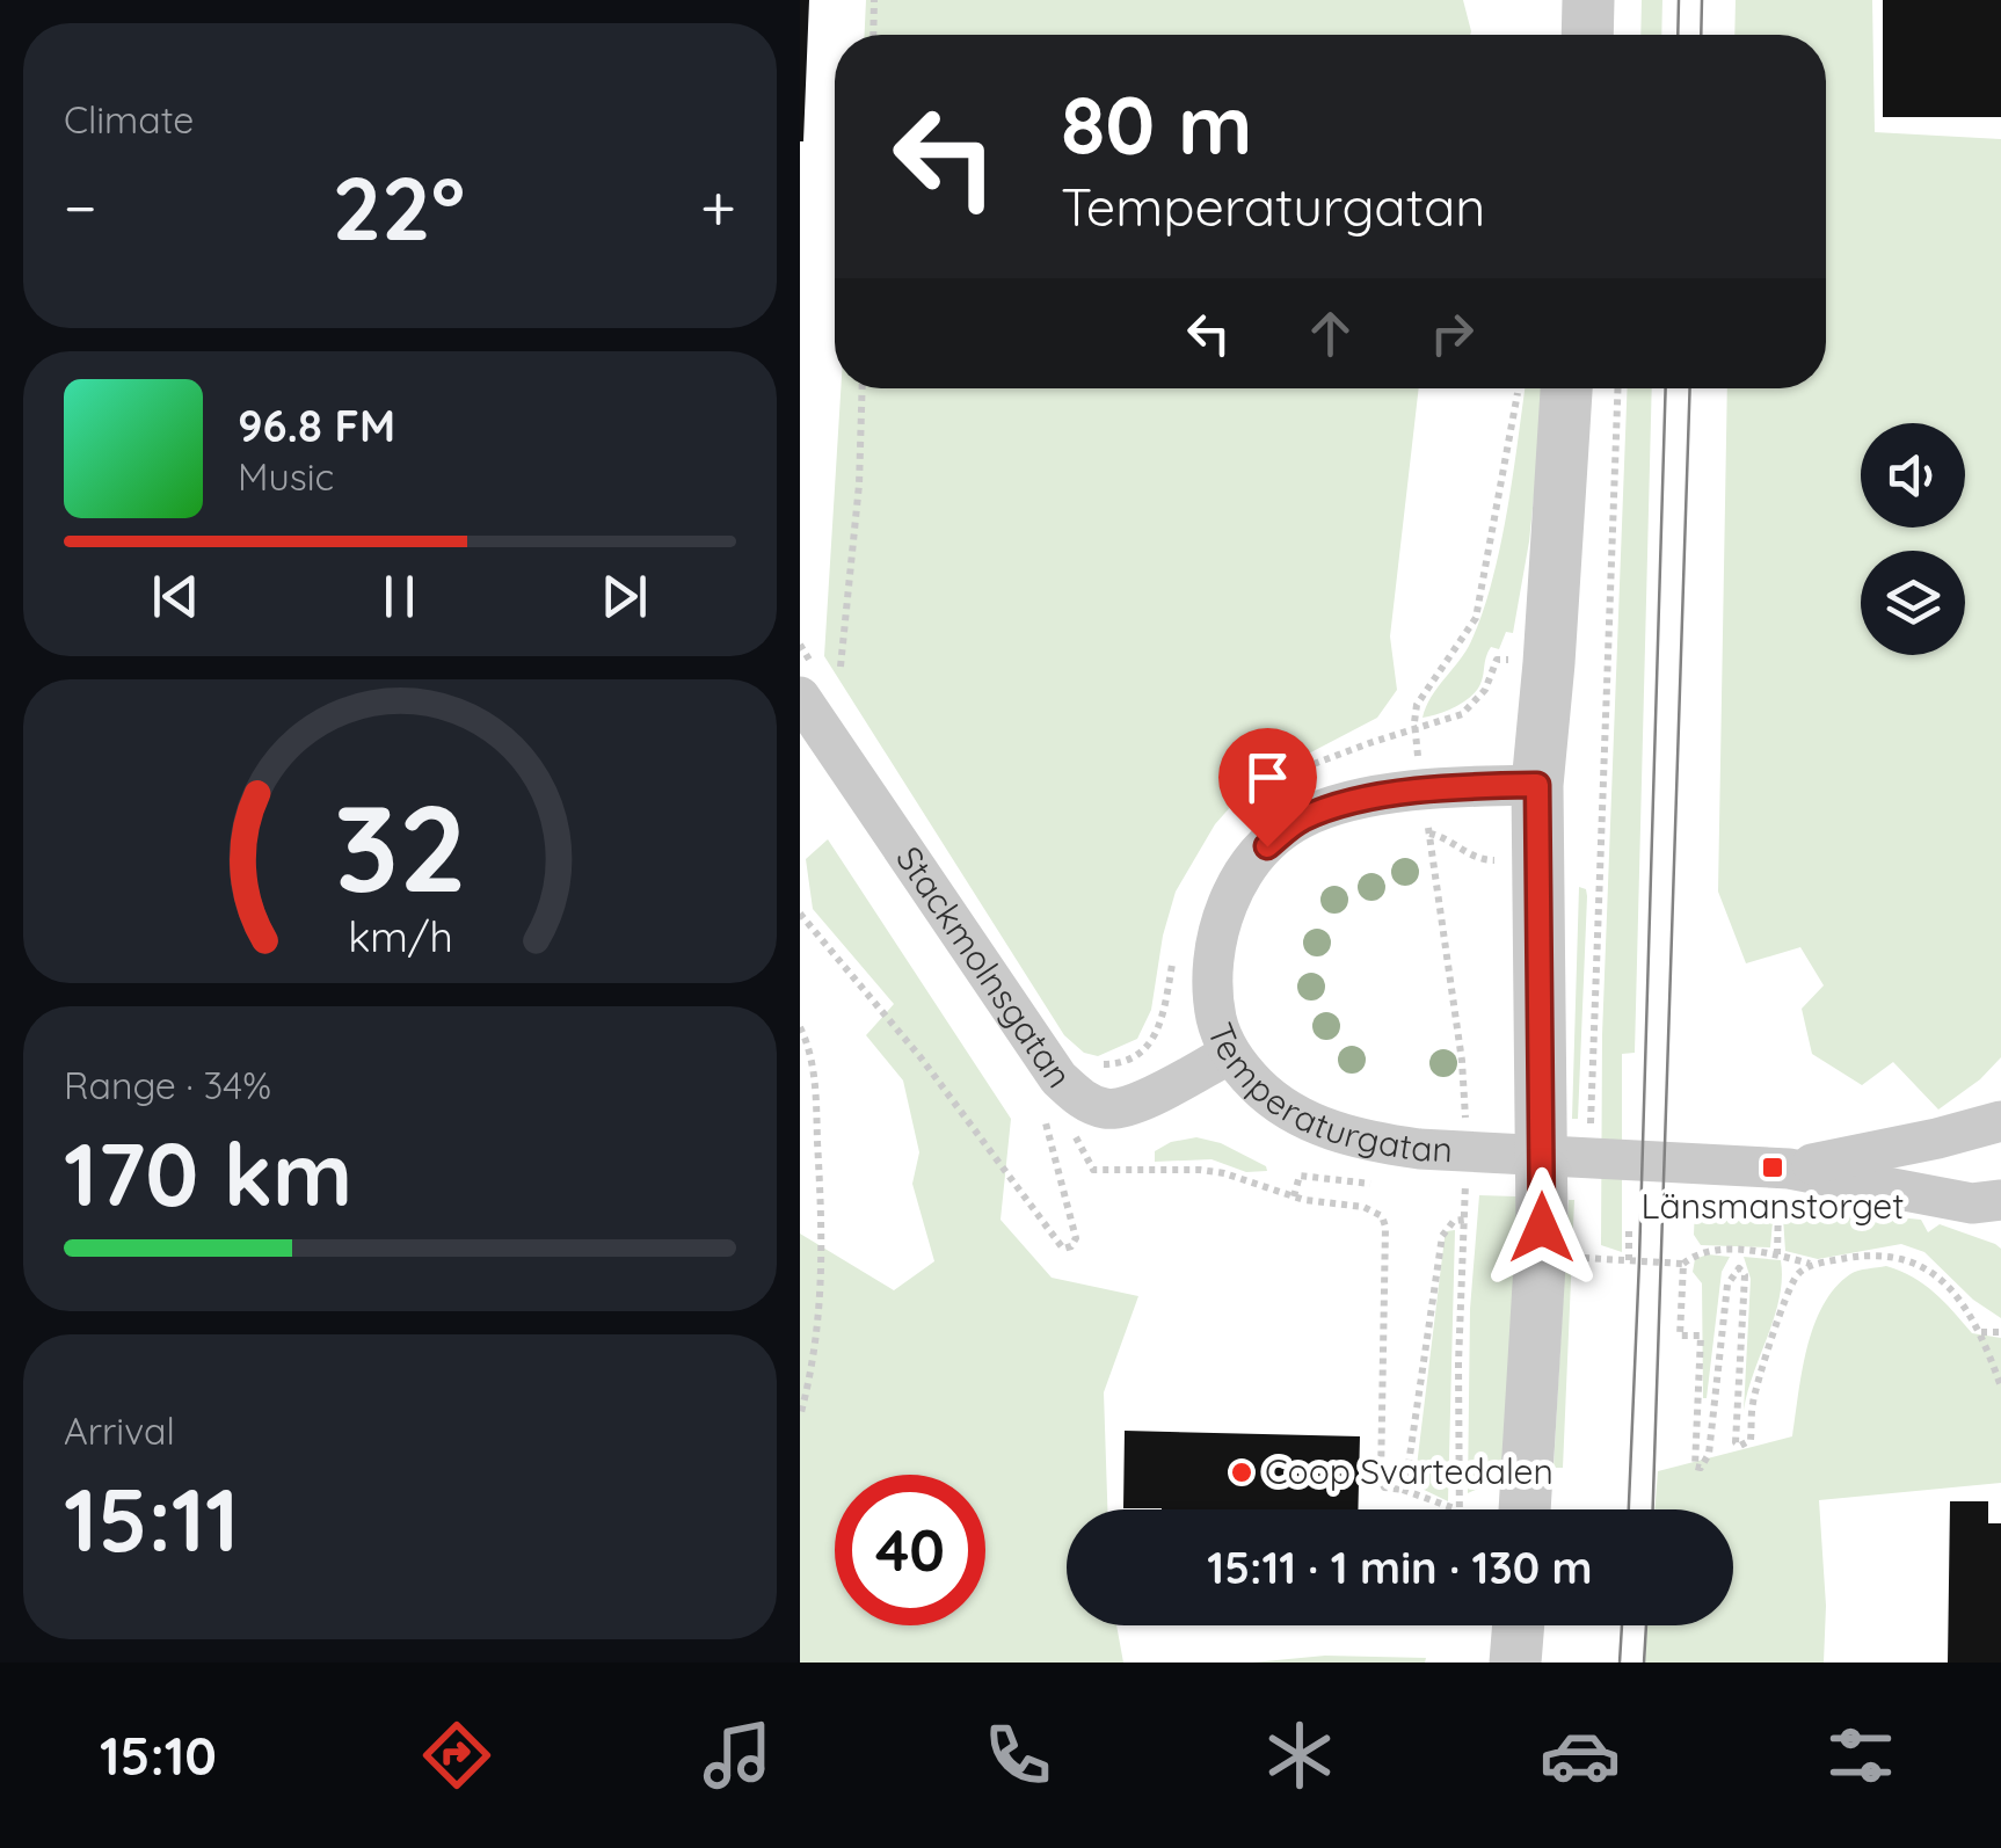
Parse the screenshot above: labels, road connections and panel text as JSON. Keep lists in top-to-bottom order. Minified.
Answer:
{"streets":{"street":["Stackmolnsgatan","Temperaturgatan"]},"crossings":[["Stackmolnsgatan","Temperaturgatan"]],"places":{"transit":["Länsmanstorget"],"other":["Coop Svartedalen"]},"page":{"tile":["Climate",["Range · 34%","170 km"],["Arrival","15:11"]],"turn":["80 m","Temperaturgatan"],"heat":["−","22°","+"],"song":["96.8 FM","Music"],"limit":"40","trip":"15:11 · 1 min · 130 m","tabs":"15:10","gauge":["32","km/h"]}}
